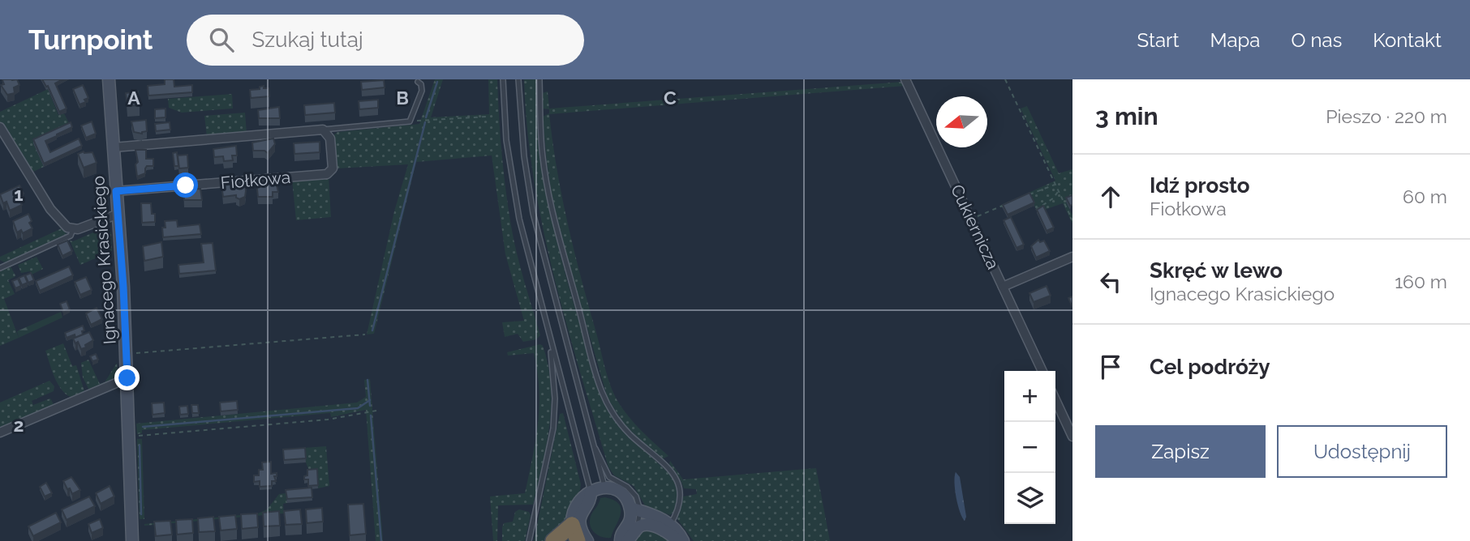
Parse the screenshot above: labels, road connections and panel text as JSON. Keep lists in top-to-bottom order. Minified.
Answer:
{"streets":{"street":["Fiołkowa","Cukiernicza","Ignacego Krasickiego"]},"crossings":[["Fiołkowa","Ignacego Krasickiego"]],"north":"left","page":{"header":"Turnpoint","search":"Szukaj tutaj","nav":["Start","Mapa","O nas","Kontakt"],"heading":["3 min","Pieszo · 220 m"],"list":[["Idź prosto","Fiołkowa","60 m"],["Skręć w lewo","Ignacego Krasickiego","160 m"],"Cel podróży"],"map_buttons":["+","−"],"buttons":["Zapisz","Udostępnij"]},"grid":{"columns":["A","B","C"],"rows":["1","2"]}}
